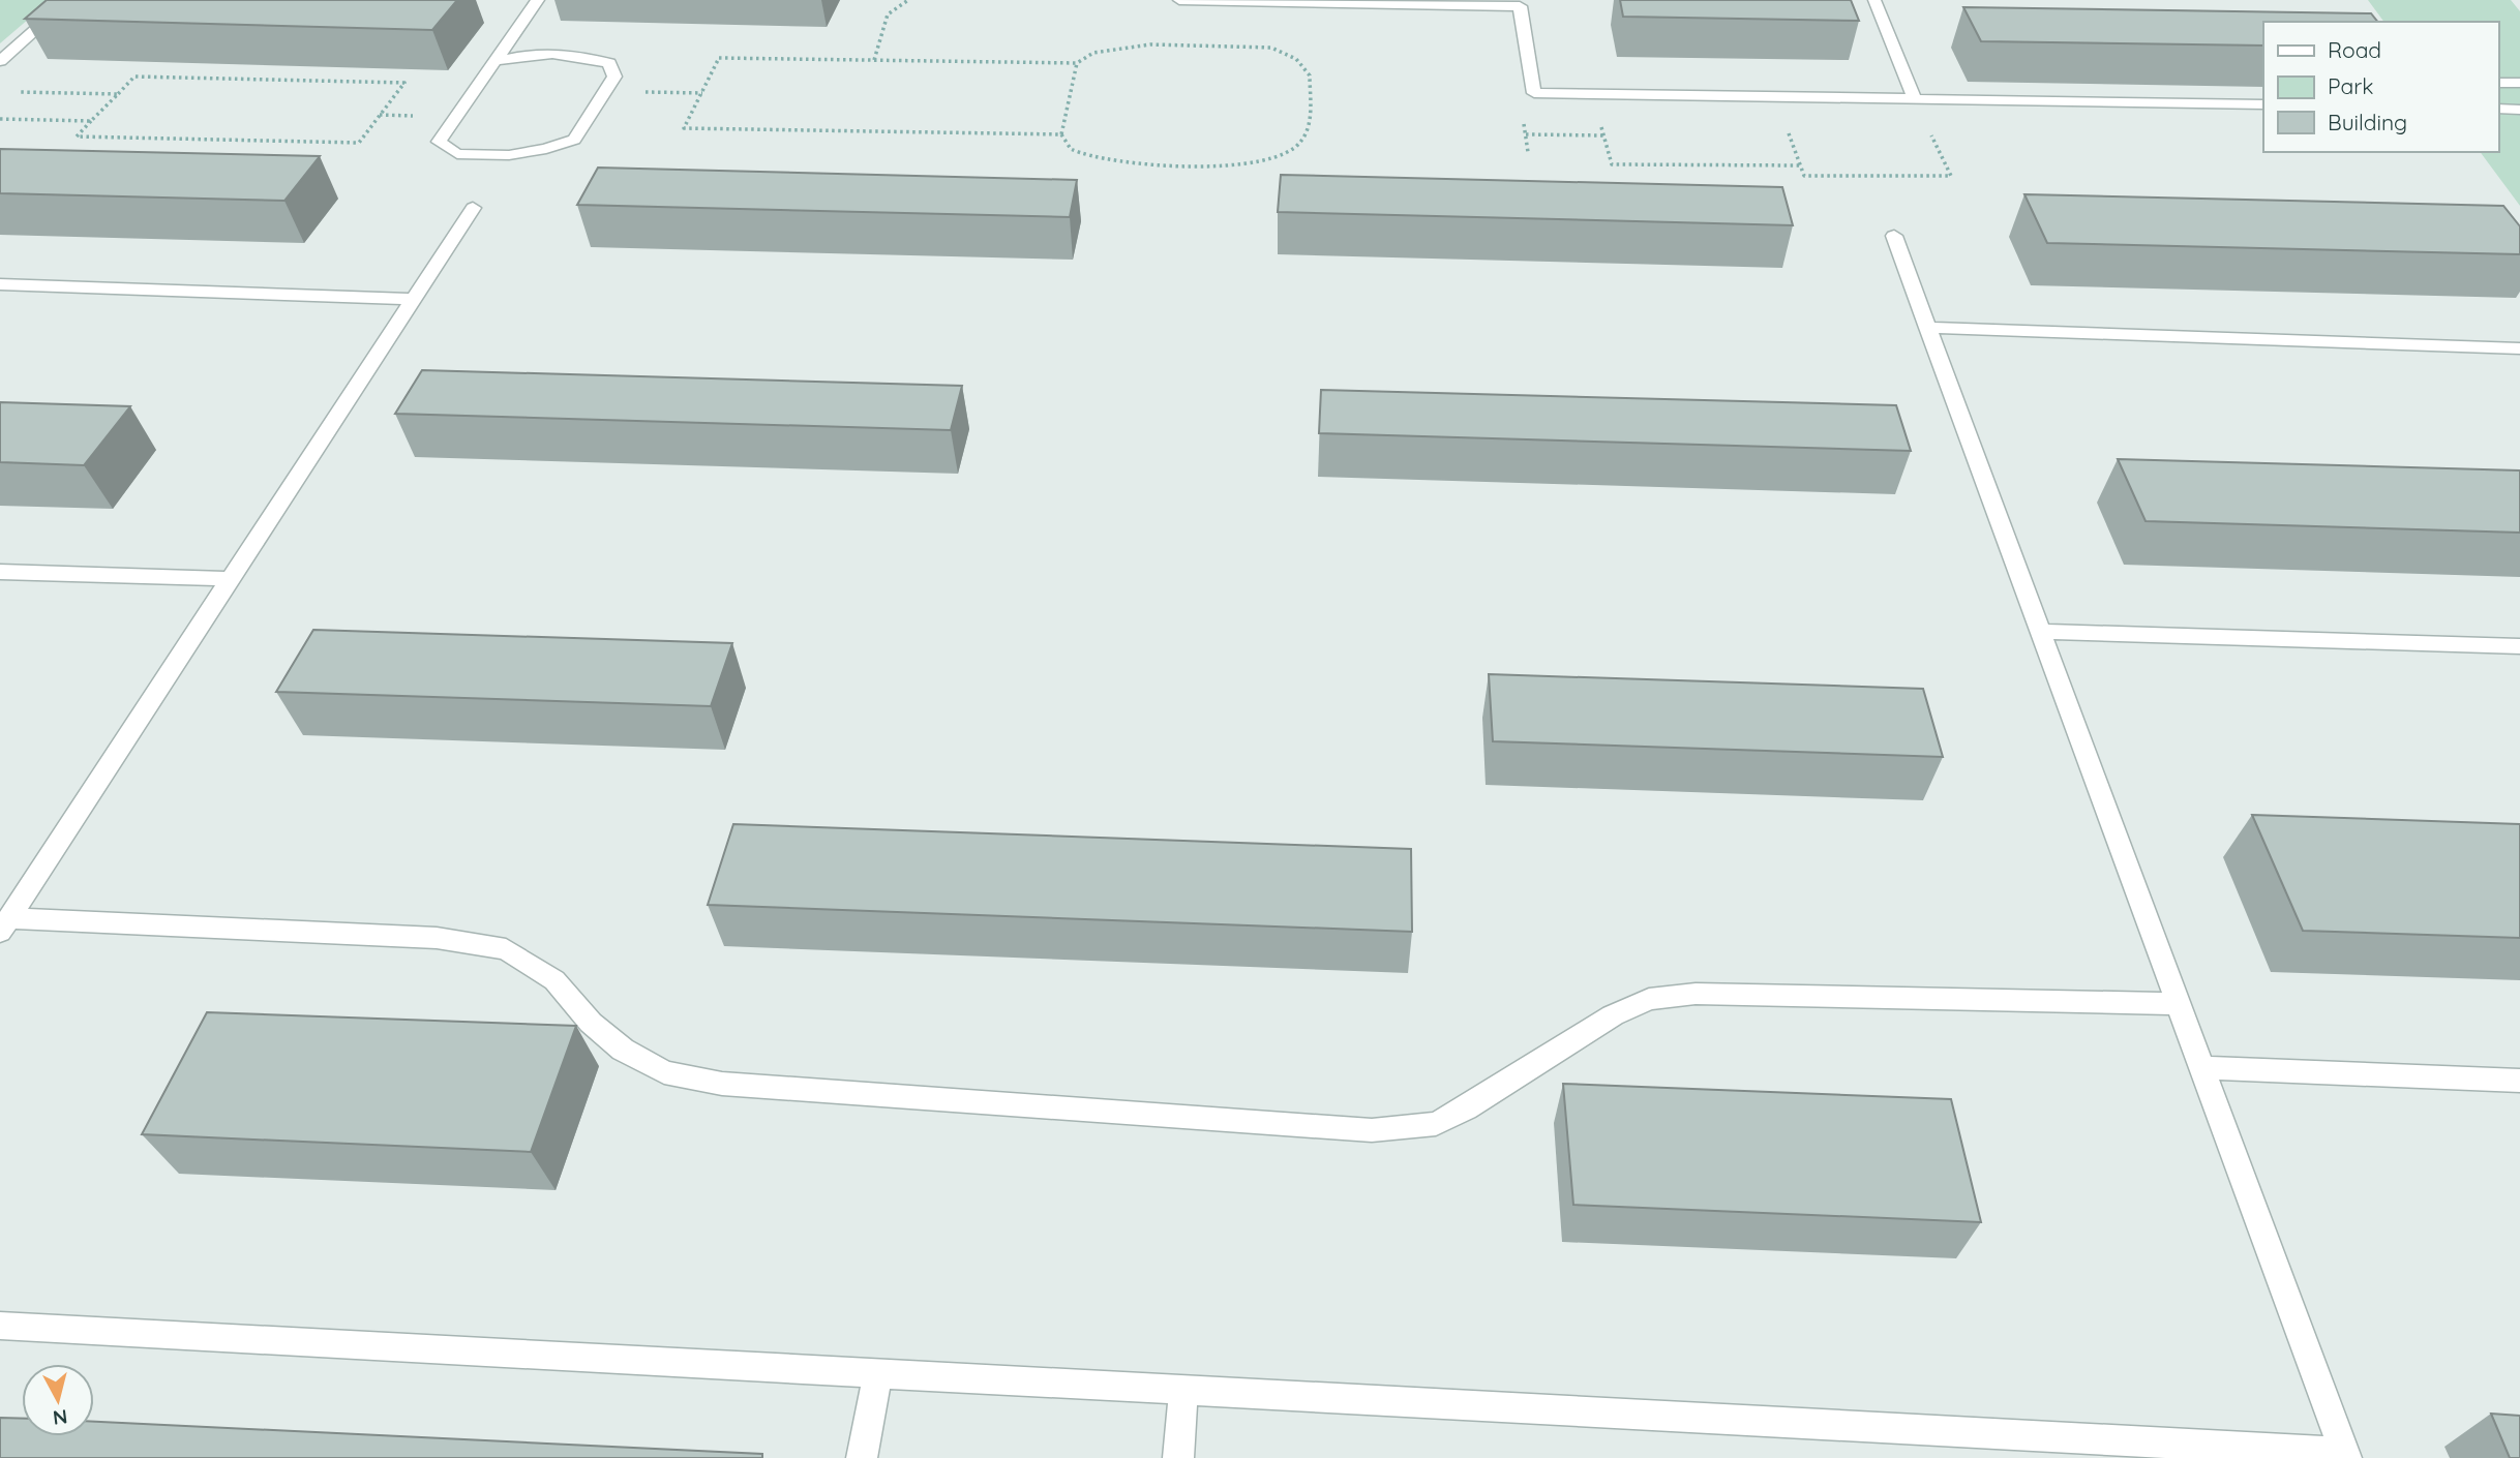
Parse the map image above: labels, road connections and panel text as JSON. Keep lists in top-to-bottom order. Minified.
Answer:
{"legend":["Road","Park","Building"],"north":"bottom"}
